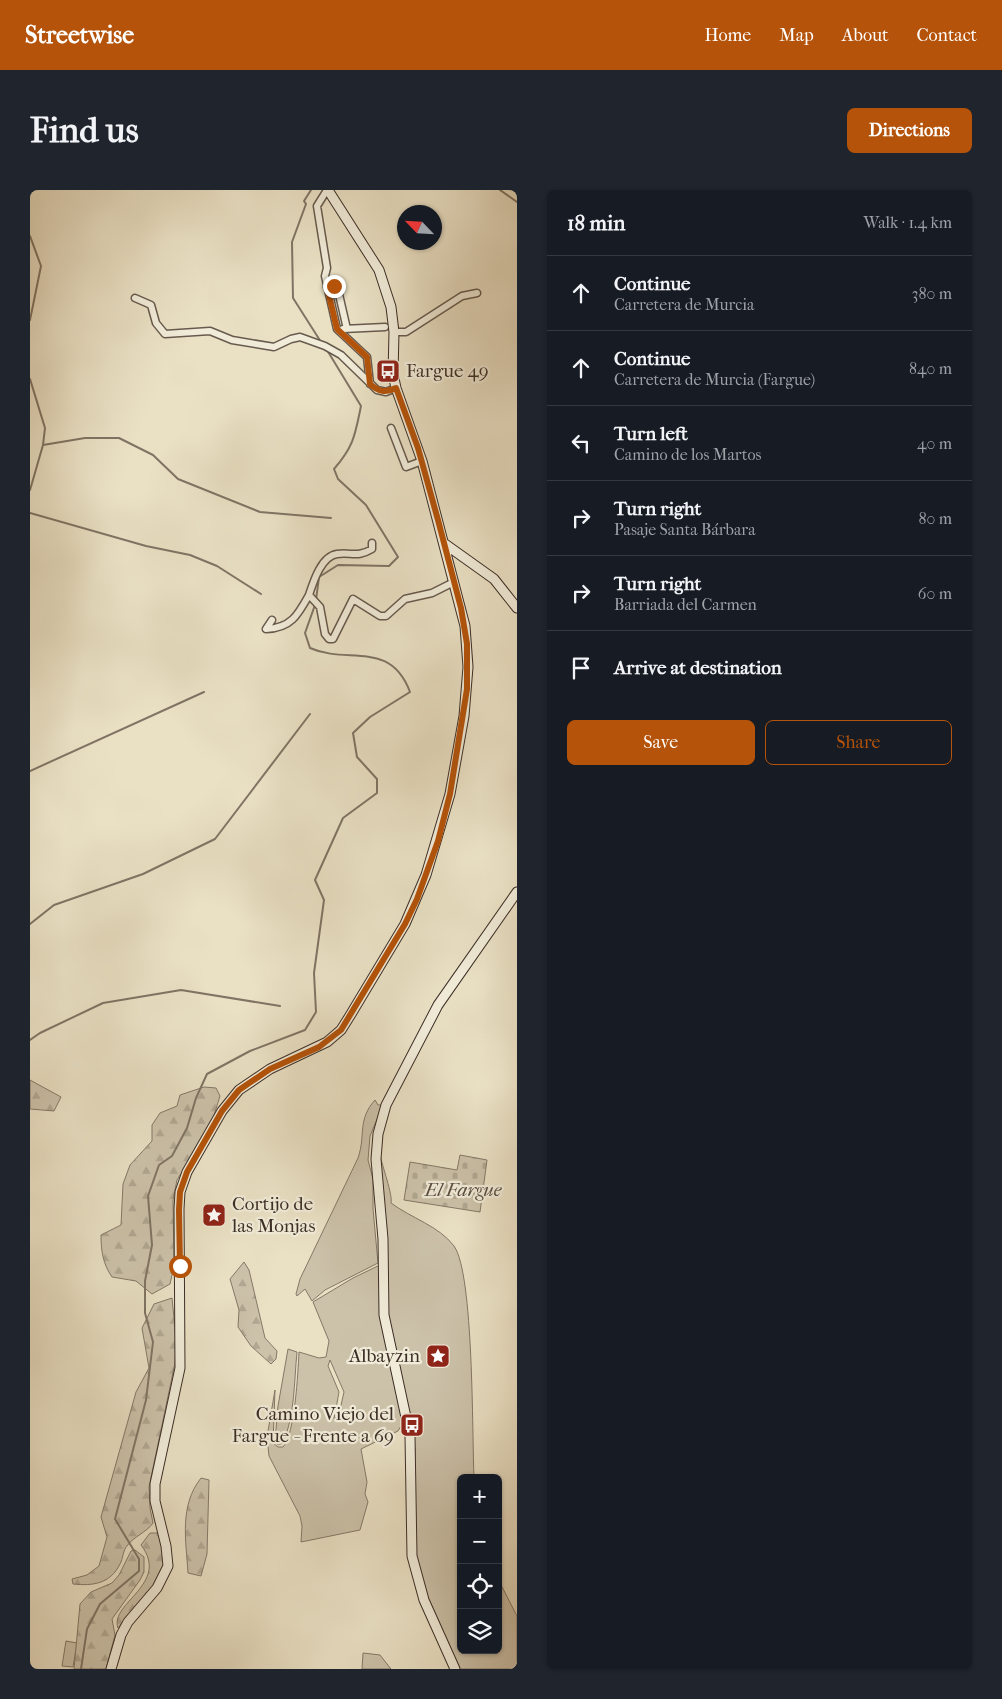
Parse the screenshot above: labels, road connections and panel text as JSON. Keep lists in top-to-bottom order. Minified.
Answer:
{"parks":["El Fargue"],"places":{"bus stop":["Fargue 49","Camino Viejo del Fargue - Frente a 69"],"place":["Cortijo de las Monjas","Albayzin"]},"north":"top left","page":{"header":"Streetwise","nav":["Home","Map","About","Contact"],"buttons":["Directions",["Save","Share"]],"title":"Find us","heading":["18 min","Walk · 1.4 km"],"list":[["Continue","Carretera de Murcia","380 m"],["Continue","Carretera de Murcia (Fargue)","840 m"],["Turn left","Camino de los Martos","40 m"],["Turn right","Pasaje Santa Bárbara","80 m"],["Turn right","Barriada del Carmen","60 m"],"Arrive at destination"],"map_buttons":["+","−"]}}
